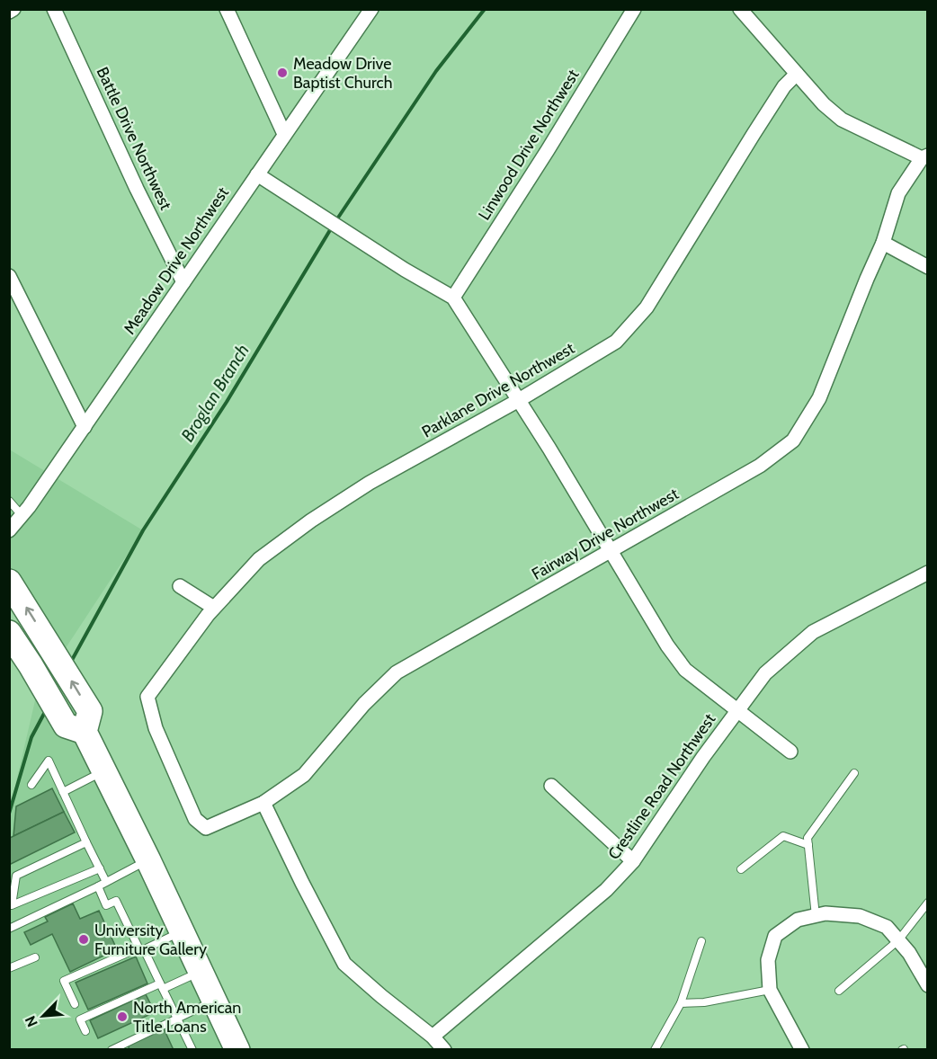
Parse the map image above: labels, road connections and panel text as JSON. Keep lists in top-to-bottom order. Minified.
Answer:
{"streets":{"street":["Battle Drive Northwest","Linwood Drive Northwest","Meadow Drive Northwest","Parklane Drive Northwest","Fairway Drive Northwest","Crestline Road Northwest"]},"crossings":[["Battle Drive Northwest","Meadow Drive Northwest"],["Parklane Drive Northwest","Fairway Drive Northwest"]],"water":["Broglan Branch"],"places":["Meadow Drive Baptist Church","University Furniture Gallery","North American Title Loans"],"north":"bottom left"}
